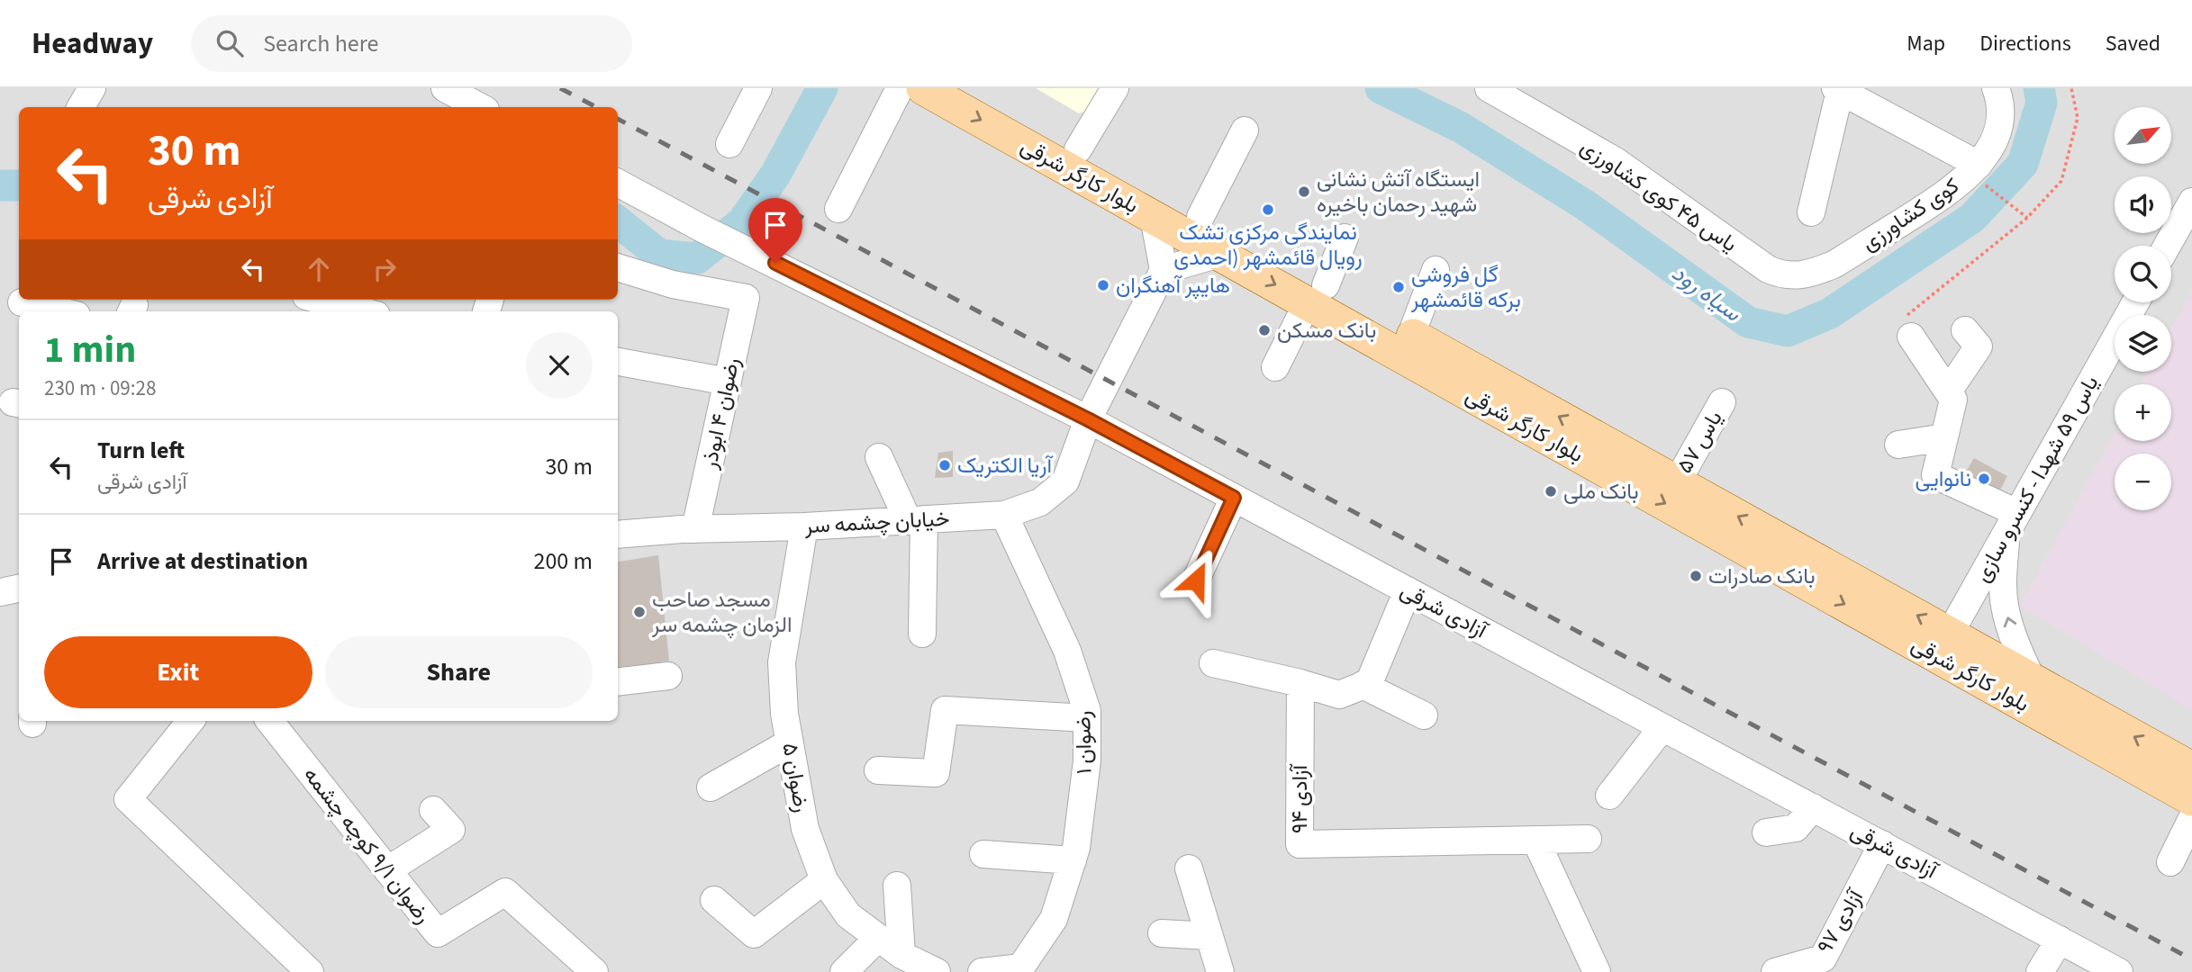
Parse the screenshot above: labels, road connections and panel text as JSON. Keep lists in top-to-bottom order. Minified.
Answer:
{"streets":{"main road":["بلوار کارگر شرقی"],"street":["یاس ۴۵ کوی کشاورزی","کوی کشاورزی","رضوان ۴ ابوذر","یاس ۵۷","یاس ۵۹ شهدا - کنسرو سازی","خیابان چشمه سر","آزادی شرقی","رضوان ۱","رضوان ۵","آزادی ۹۴","رضوان ۹/۱ کوچه چشمه","آزادی ۹۷"]},"crossings":[["بلوار کارگر شرقی","یاس ۵۷"],["بلوار کارگر شرقی","یاس ۵۹ شهدا - کنسرو سازی"],["یاس ۴۵ کوی کشاورزی","کوی کشاورزی"],["رضوان ۴ ابوذر","خیابان چشمه سر"],["خیابان چشمه سر","آزادی شرقی"],["خیابان چشمه سر","رضوان ۱"],["خیابان چشمه سر","رضوان ۵"],["آزادی شرقی","آزادی ۹۷"]],"water":["سیاه رود"],"places":["ایستگاه آتش نشانی شهید رحمان باخیره","نمایندگی مرکزی تشک رویال قائمشهر (احمدی","هایپر آهنگران","گل فروشی برکه قائمشهر","بانک مسکن","آریا الکتریک","نانوایی","بانک ملی","بانک صادرات","مسجد صاحب الزمان چشمه سر"],"north":"top right","page":{"header":"Headway","search":"Search here","nav":["Map","Directions","Saved"],"map_buttons":["+","−"],"turn":["30 m","آزادی شرقی"],"heading":["1 min","230 m · 09:28"],"list":[{"name":"Turn left","note":"آزادی شرقی","value":"30 m"},{"name":"Arrive at destination","value":"200 m"}],"buttons":["Exit","Share"]}}
